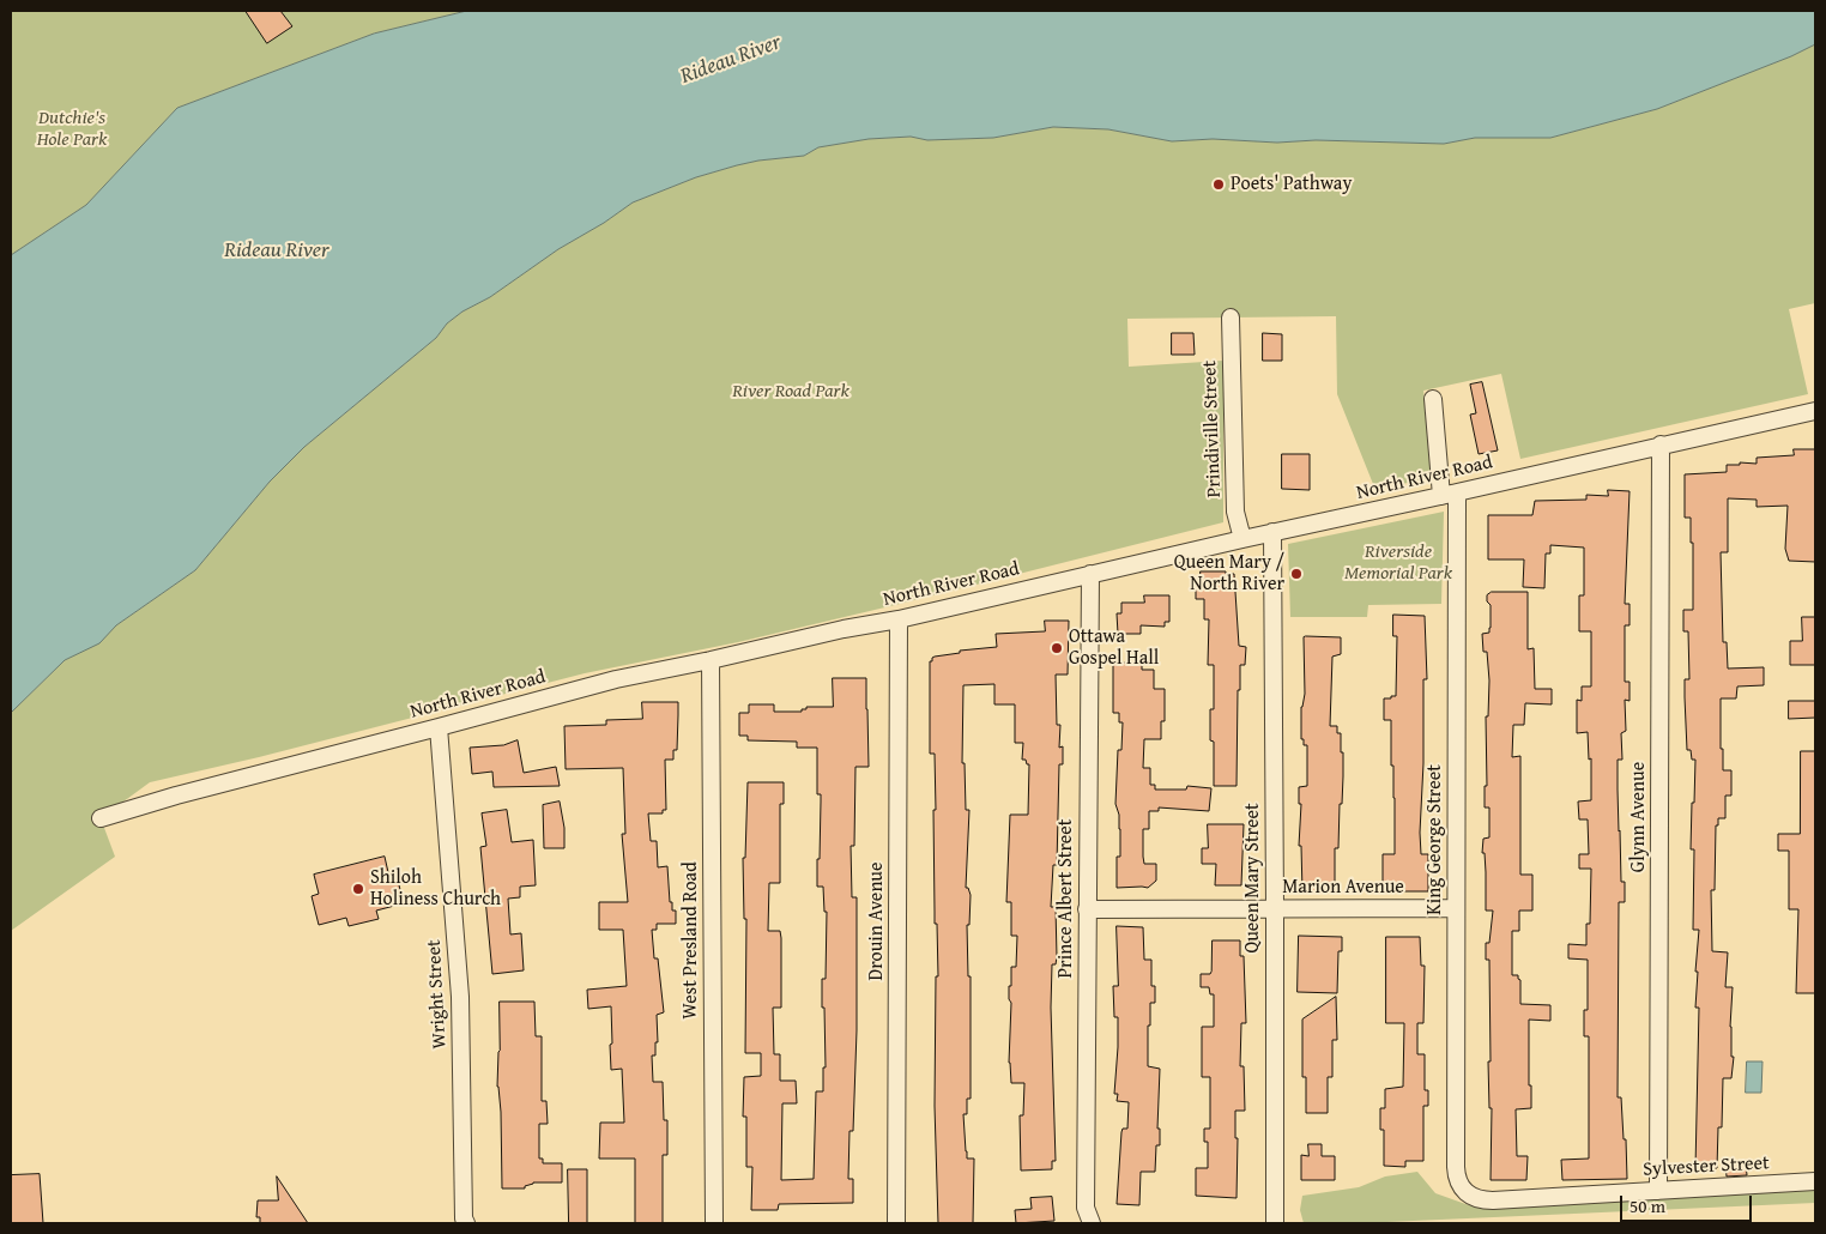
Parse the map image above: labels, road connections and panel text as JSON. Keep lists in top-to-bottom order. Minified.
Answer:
{"streets":{"street":["Prindiville Street","North River Road","Glynn Avenue","King George Street","Queen Mary Street","Marion Avenue","Prince Albert Street","Drouin Avenue","West Presland Road","Wright Street","Sylvester Street"]},"crossings":[["Prindiville Street","North River Road"],["North River Road","Glynn Avenue"],["North River Road","King George Street"],["North River Road","Queen Mary Street"],["North River Road","Prince Albert Street"],["North River Road","Drouin Avenue"],["North River Road","West Presland Road"],["North River Road","Wright Street"],["Glynn Avenue","Sylvester Street"],["King George Street","Marion Avenue"],["King George Street","Sylvester Street"],["Queen Mary Street","Marion Avenue"],["Marion Avenue","Prince Albert Street"]],"water":["Rideau River"],"parks":["Dutchie's Hole Park","River Road Park","Riverside Memorial Park"],"places":["Poets' Pathway","Queen Mary / North River","Ottawa Gospel Hall","Shiloh Holiness Church"],"scale_bar":"50 m"}
